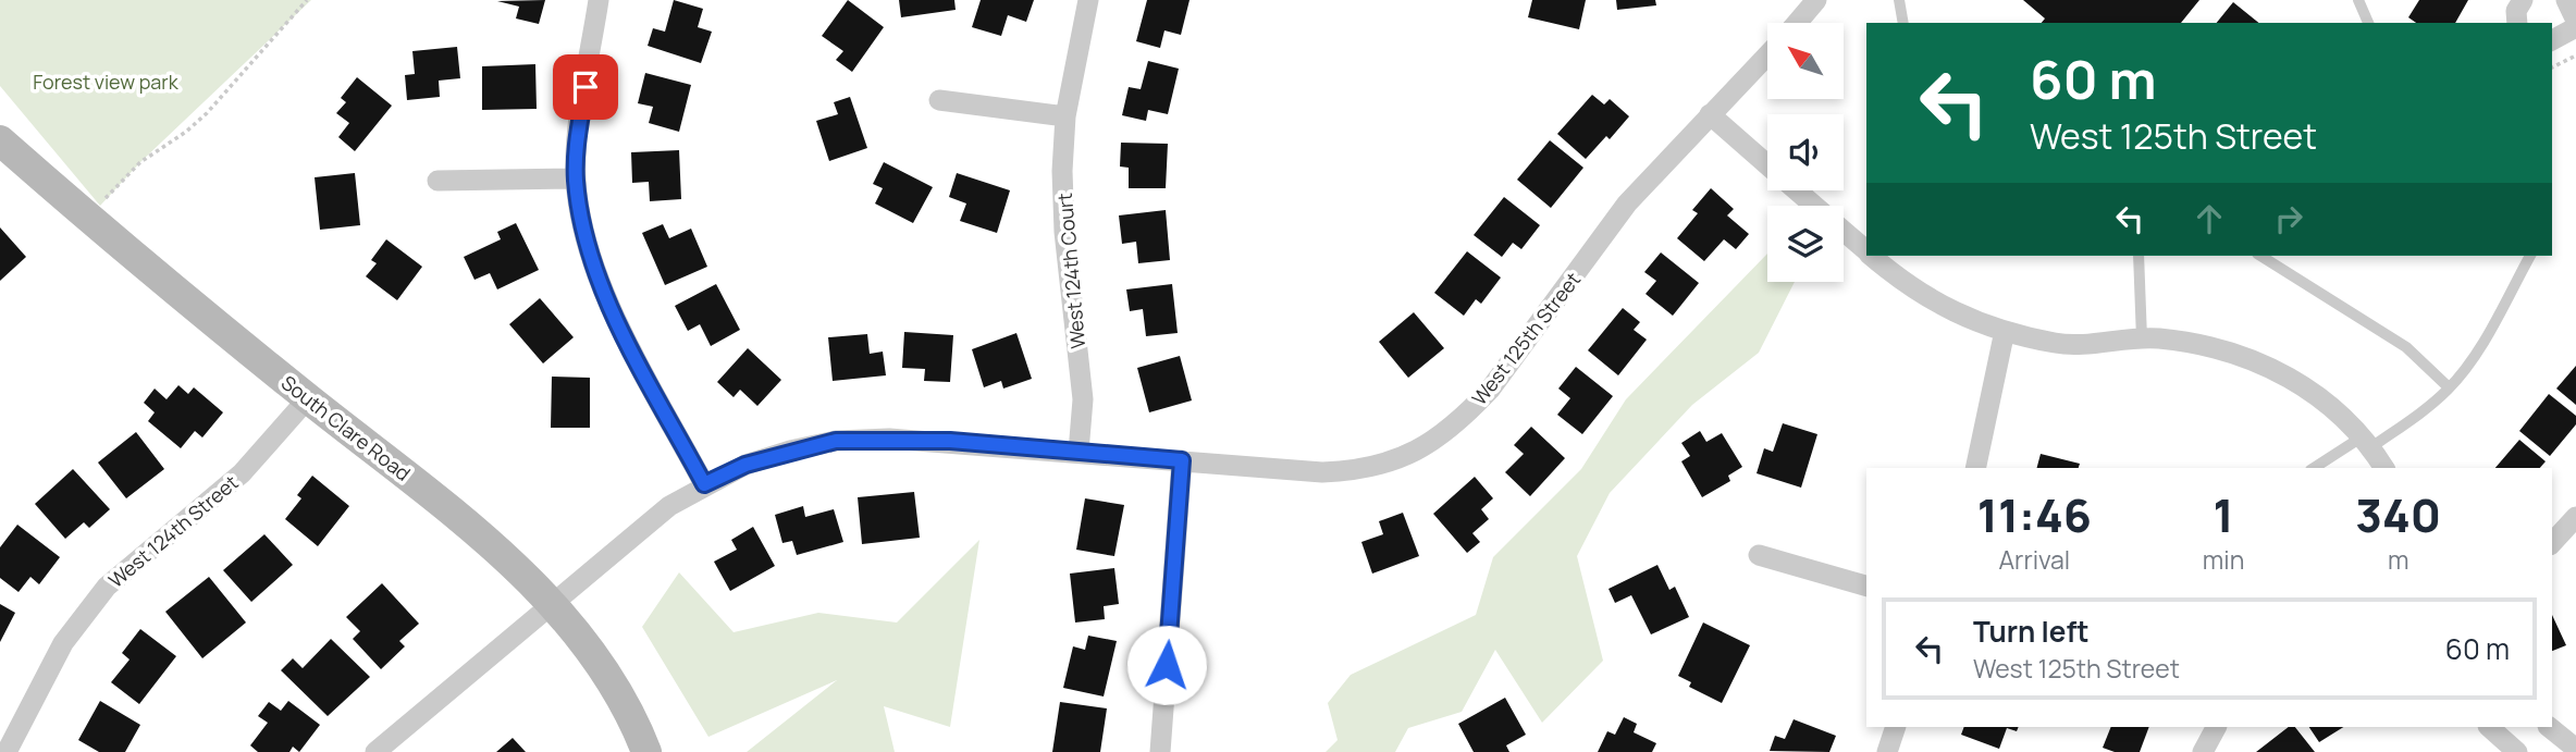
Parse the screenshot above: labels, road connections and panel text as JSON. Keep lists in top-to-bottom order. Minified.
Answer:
{"streets":{"street":["West 124th Court","West 125th Street","South Clare Road","West 124th Street"]},"crossings":[["West 124th Court","West 125th Street"],["West 125th Street","South Clare Road"],["South Clare Road","West 124th Street"]],"parks":["Forest view park"],"north":"top left","page":{"turn":["60 m","West 125th Street"],"eta":["11:46","Arrival","1","min","340","m"],"list":[{"name":"Turn left","note":"West 125th Street","value":"60 m"}]}}
